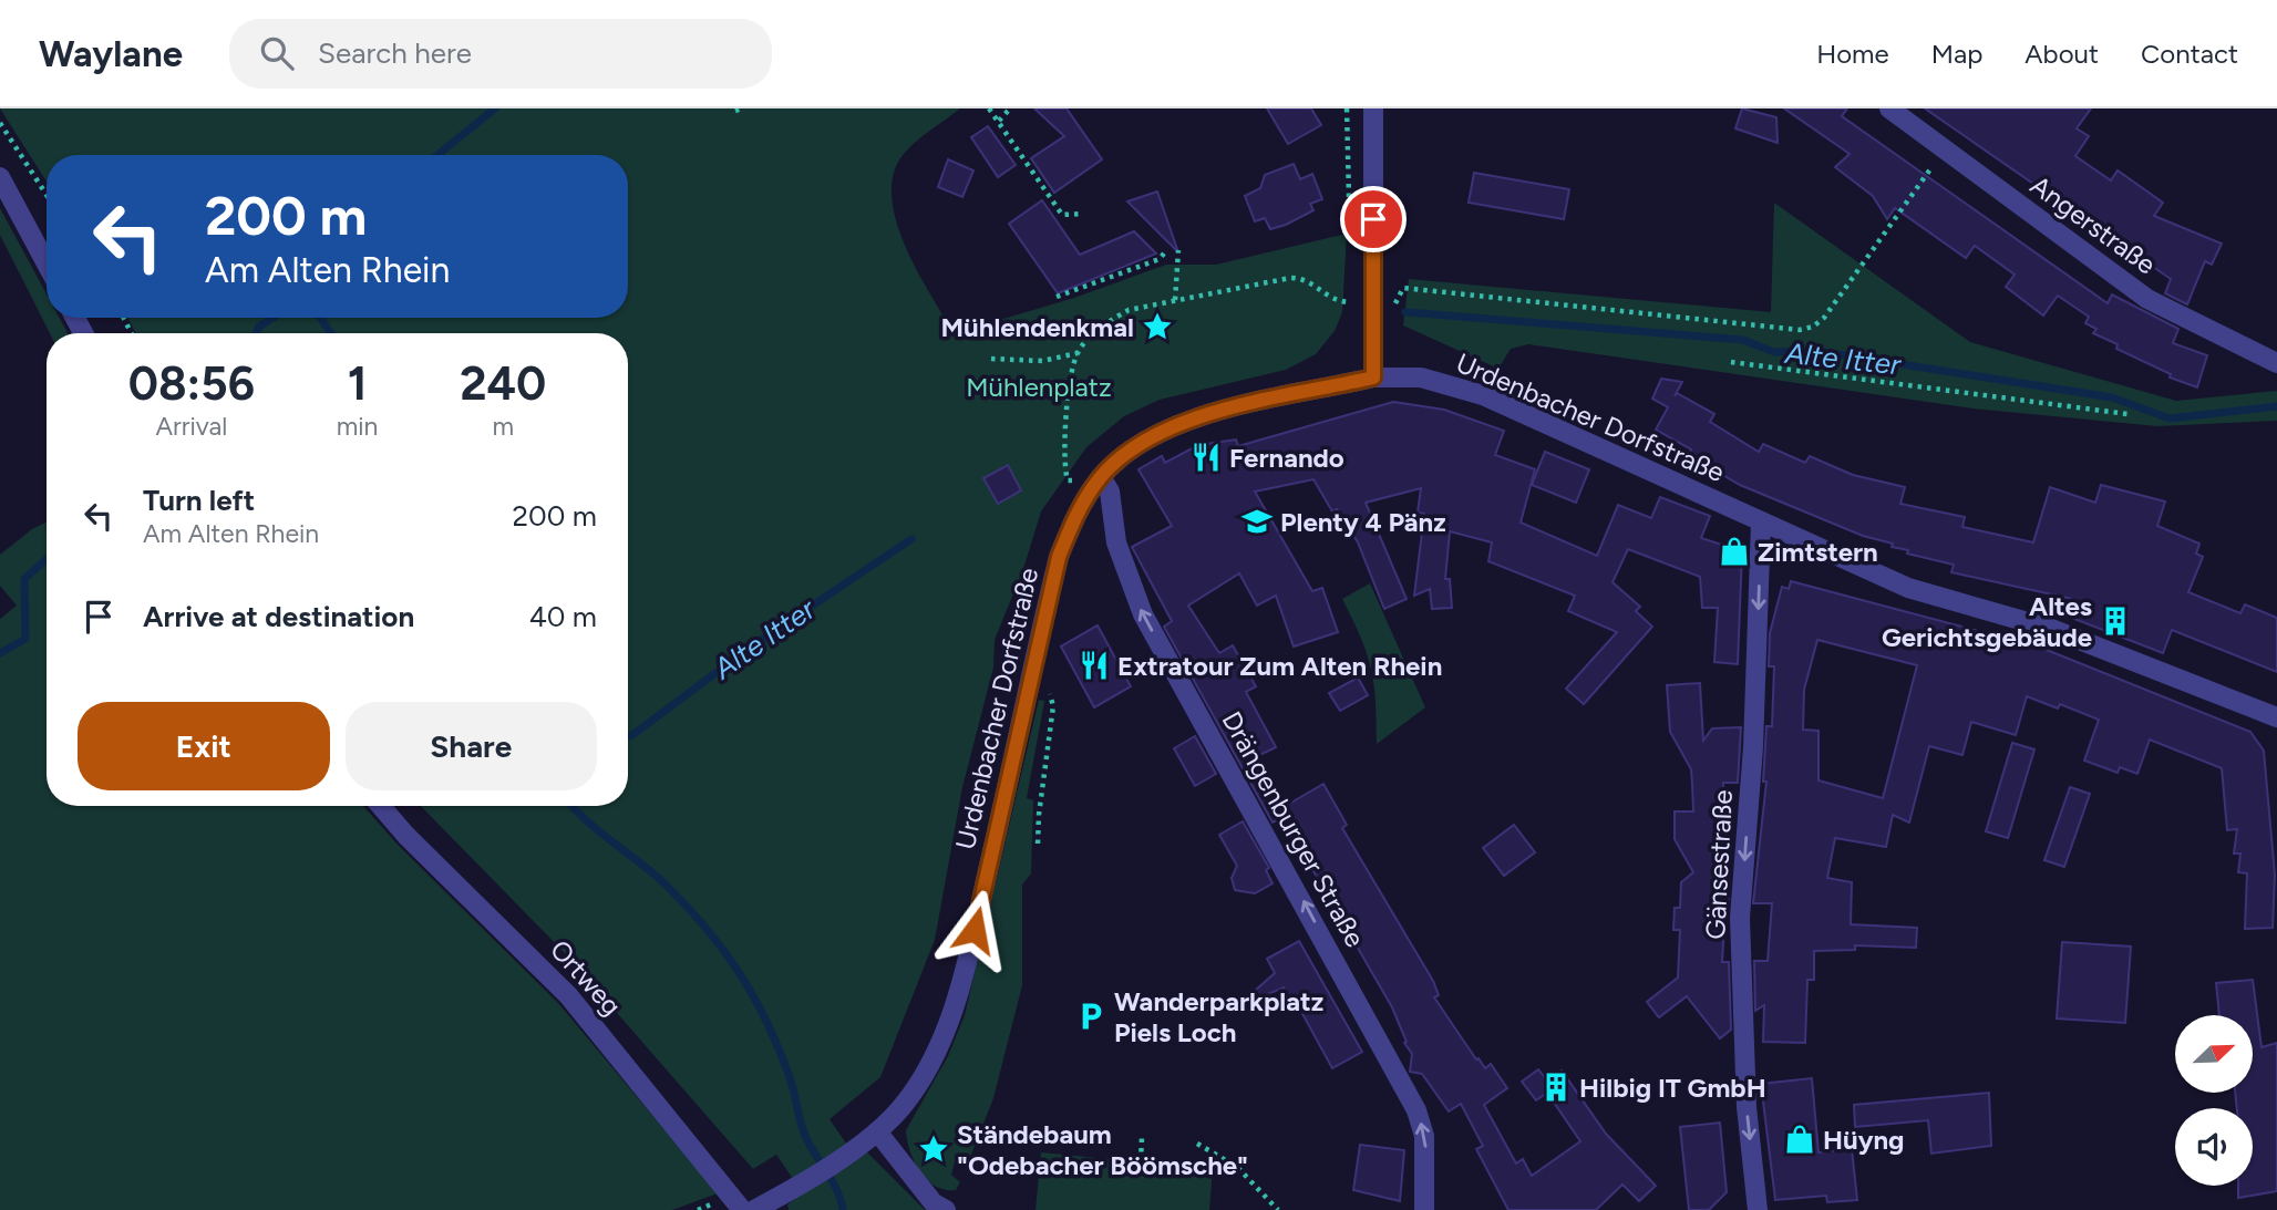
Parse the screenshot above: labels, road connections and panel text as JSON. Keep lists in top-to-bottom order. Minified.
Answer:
{"streets":{"street":["Angerstraße","Urdenbacher Dorfstraße","Drängenburger Straße","Gänsestraße","Ortweg"]},"crossings":[["Urdenbacher Dorfstraße","Drängenburger Straße"],["Urdenbacher Dorfstraße","Gänsestraße"]],"one_way":["Drängenburger Straße","Gänsestraße"],"water":["Alte Itter"],"parks":["Mühlenplatz"],"places":{"place":["Mühlendenkmal","Ständebaum \"Odebacher Böömsche\""],"restaurant":["Fernando","Extratour Zum Alten Rhein"],"school or university":["Plenty 4 Pänz"],"shop":["Zimtstern","Hüyng"],"building":["Altes Gerichtsgebäude","Hilbig IT GmbH"],"parking":["Wanderparkplatz Piels Loch"]},"north":"top right","page":{"header":"Waylane","search":"Search here","nav":["Home","Map","About","Contact"],"turn":["200 m","Am Alten Rhein"],"eta":["08:56","Arrival","1","min","240","m"],"list":[{"name":"Turn left","note":"Am Alten Rhein","value":"200 m"},{"name":"Arrive at destination","value":"40 m"}],"buttons":["Exit","Share"]}}
